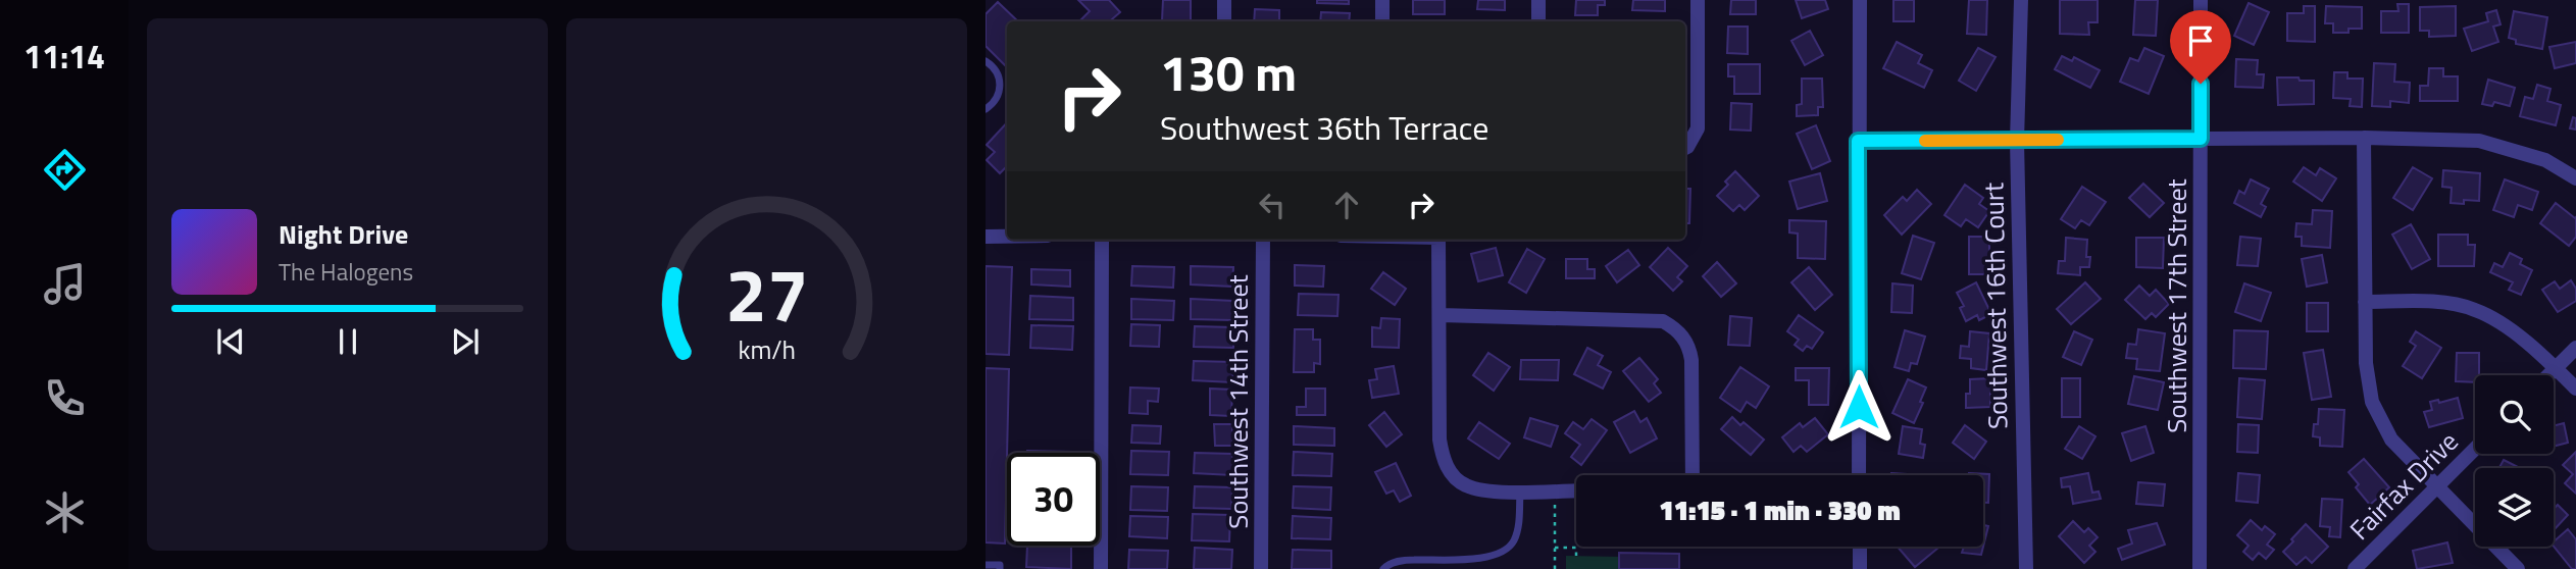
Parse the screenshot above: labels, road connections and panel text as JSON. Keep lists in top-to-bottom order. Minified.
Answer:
{"streets":{"street":["Southwest 16th Court","Southwest 17th Street","Southwest 14th Street","Fairfax Drive"]},"page":{"tabs":"11:14","turn":["130 m","Southwest 36th Terrace"],"song":["Night Drive","The Halogens"],"limit":"30","trip":"11:15 · 1 min · 330 m","gauge":["27","km/h"]}}
